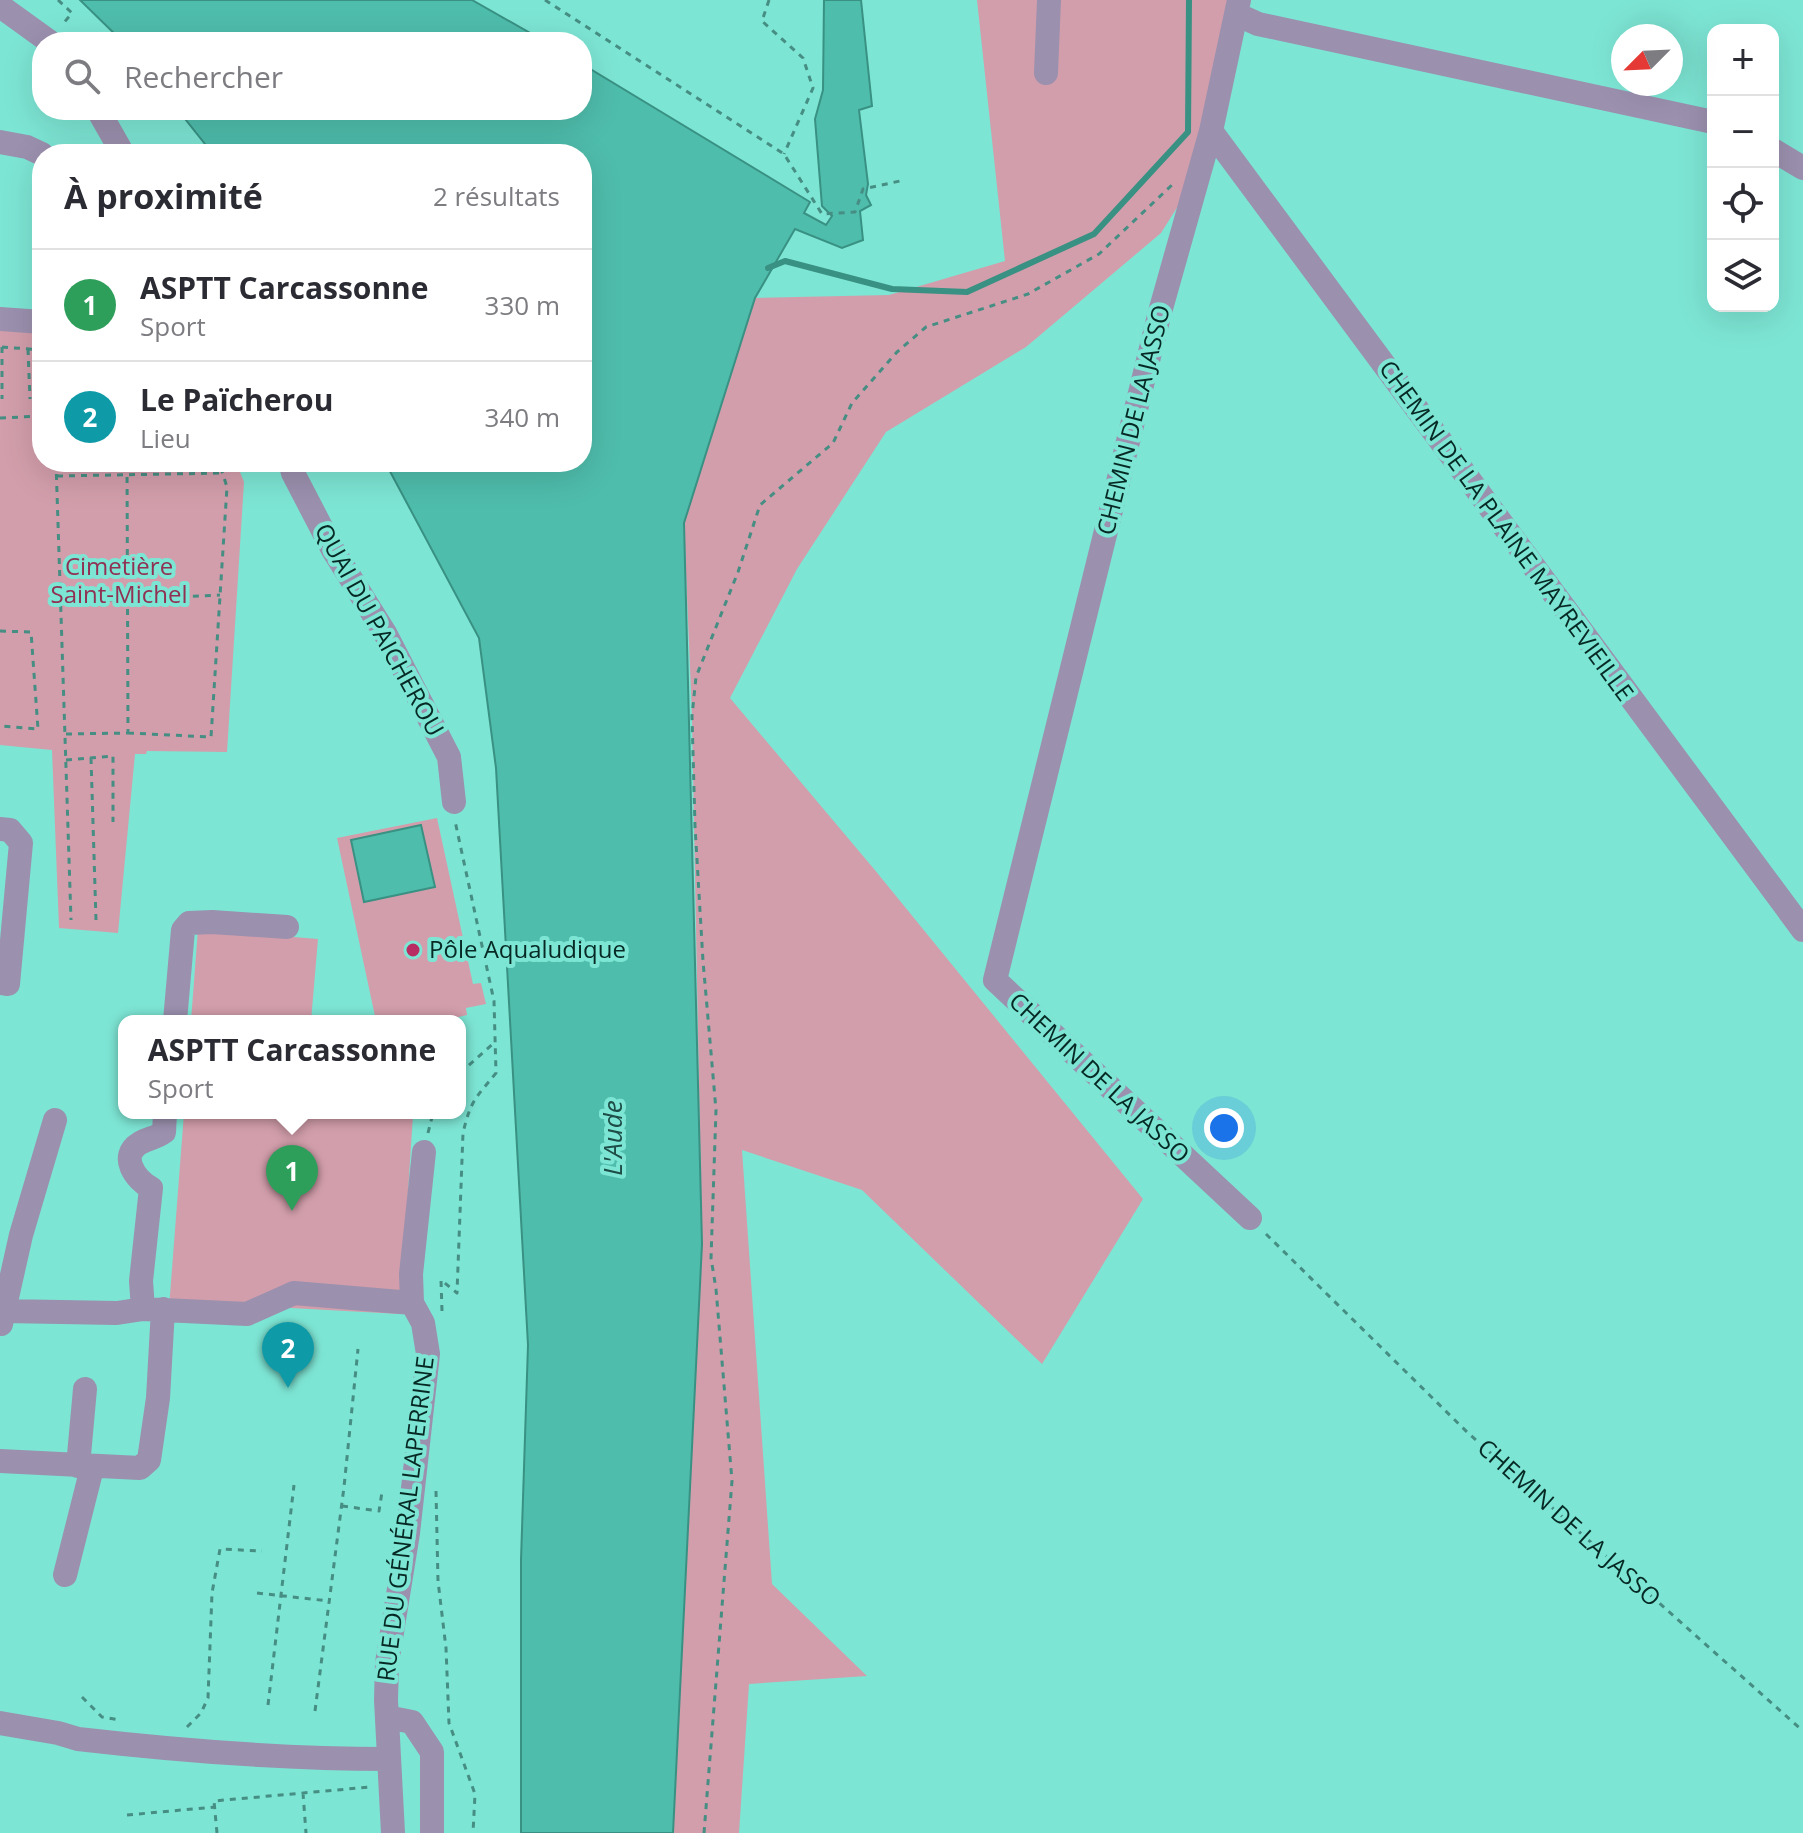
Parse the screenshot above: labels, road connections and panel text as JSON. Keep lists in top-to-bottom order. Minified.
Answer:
{"streets":{"street":["CHEMIN DE LA JASSO","CHEMIN DE LA PLAINE MAYREVIEILLE","QUAI DU PAICHEROU","RUE DU GÉNÉRAL LAPERRINE"]},"crossings":[["CHEMIN DE LA JASSO","CHEMIN DE LA PLAINE MAYREVIEILLE"]],"water":["L'Aude"],"parks":["Cimetière Saint-Michel"],"places":["Pôle Aqualudique"],"north":"bottom left","page":{"map_buttons":["+","−"],"search":"Rechercher","heading":["À proximité","2 résultats"],"list":[{"mark":"1","name":"ASPTT Carcassonne","note":"Sport","value":"330 m"},{"mark":"2","name":"Le Païcherou","note":"Lieu","value":"340 m"}],"popup":["ASPTT Carcassonne","Sport"],"pins":["1","2"]}}
